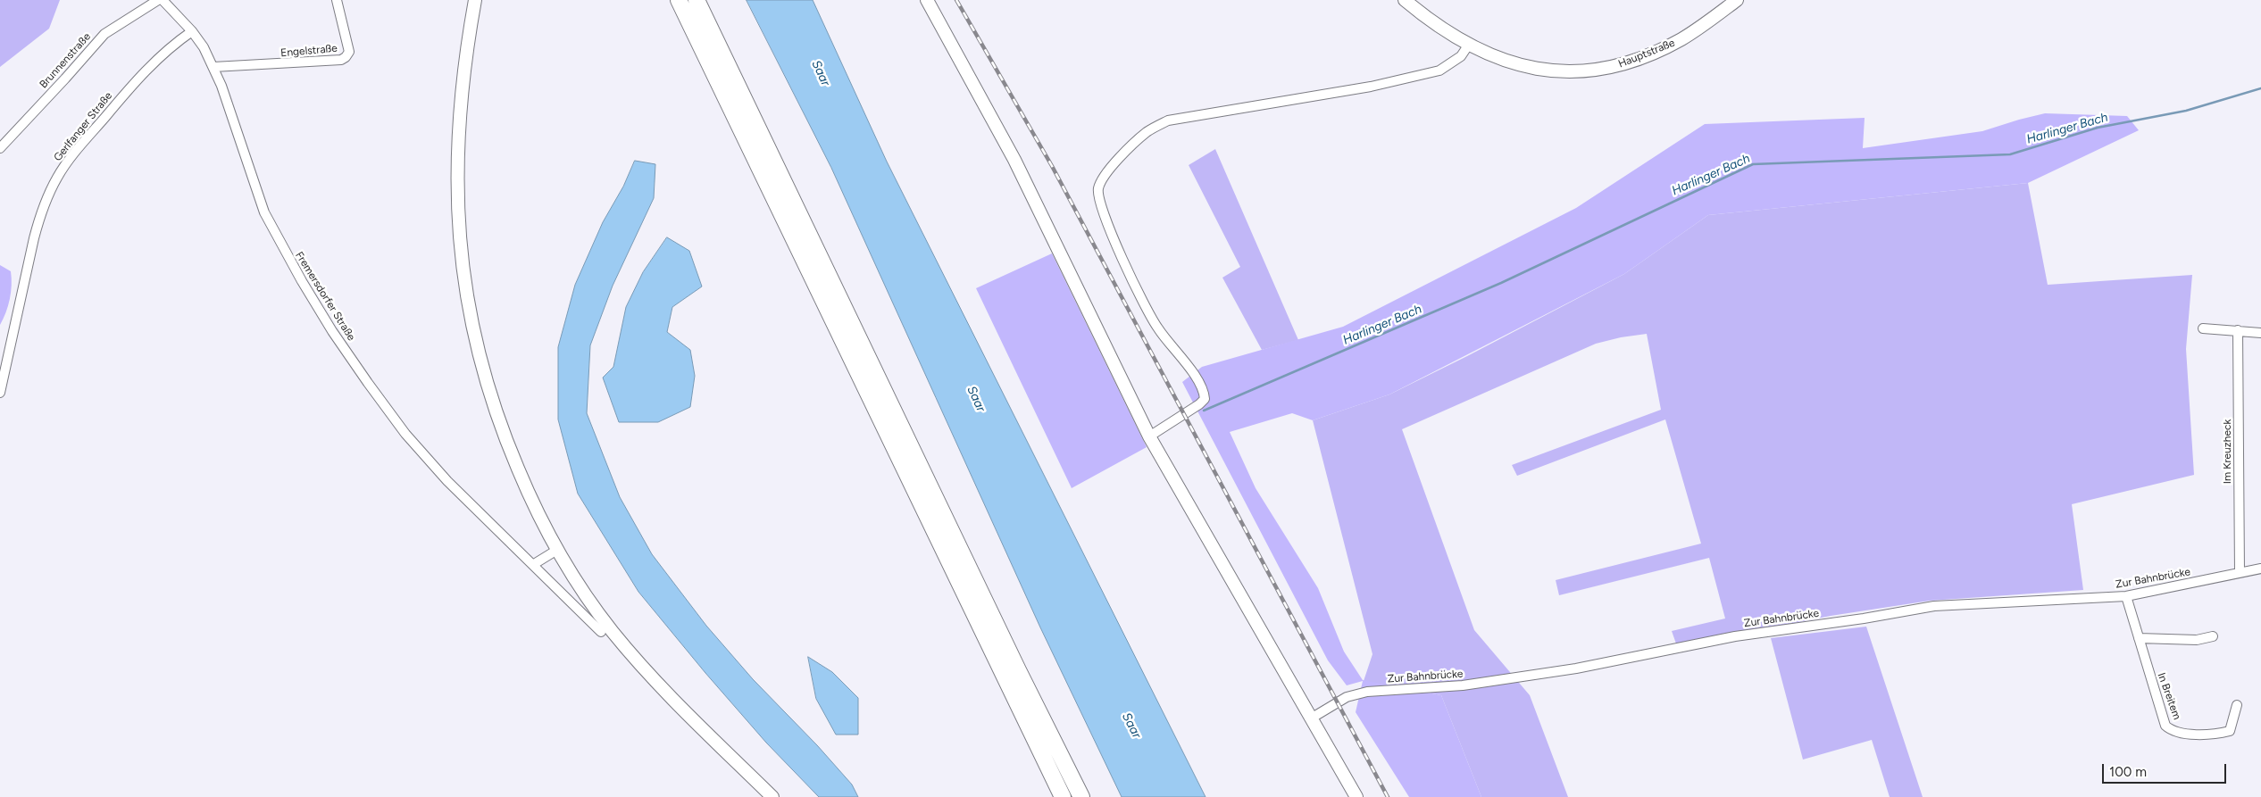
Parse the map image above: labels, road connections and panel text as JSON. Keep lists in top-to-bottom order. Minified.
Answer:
{"streets":{"main road":["Hauptstraße"],"street":["Engelstraße","Brunnenstraße","Gerlfanger Straße","Fremersdorfer Straße","Im Kreuzheck","Zur Bahnbrücke","In Breitem"]},"crossings":[["Engelstraße","Fremersdorfer Straße"],["Gerlfanger Straße","Fremersdorfer Straße"],["Im Kreuzheck","Zur Bahnbrücke"],["Zur Bahnbrücke","In Breitem"]],"water":["Saar","Harlinger Bach"],"scale_bar":"100 m"}
